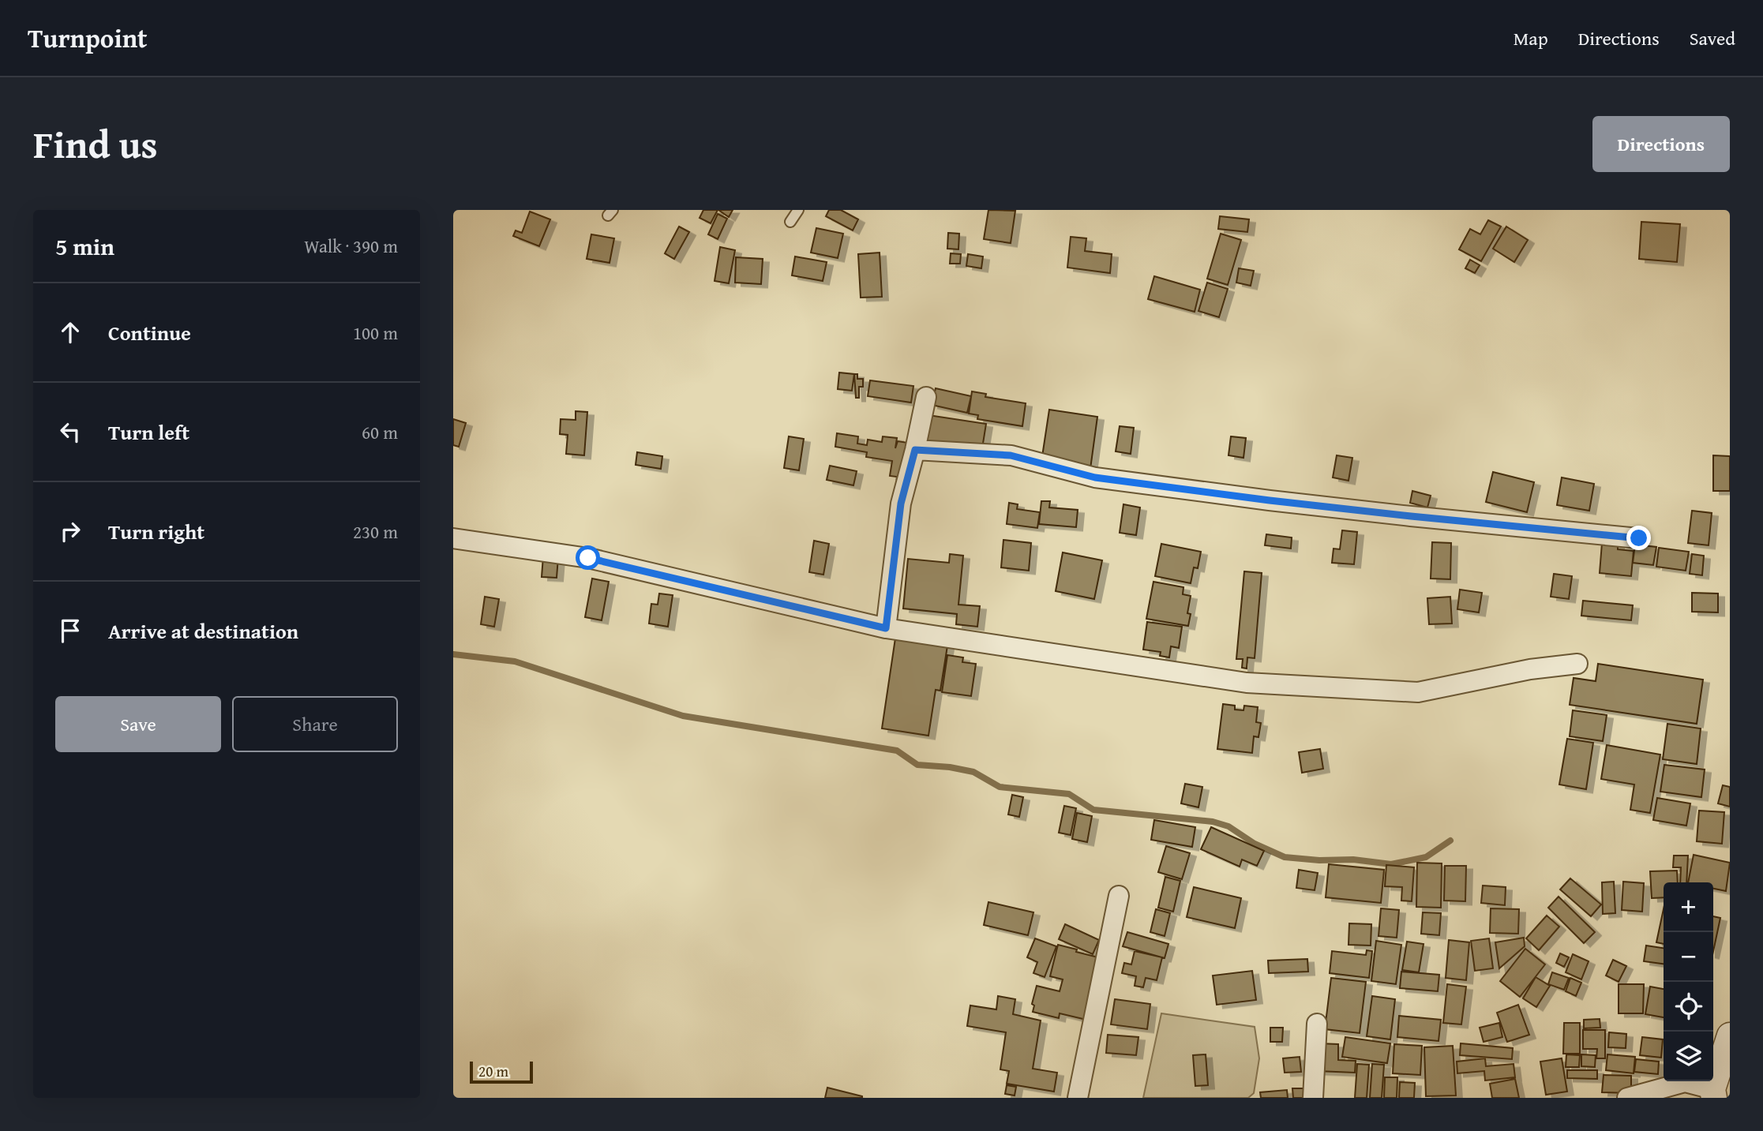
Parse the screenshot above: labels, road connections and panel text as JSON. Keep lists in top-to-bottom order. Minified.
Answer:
{"scale_bar":"20 m","page":{"header":"Turnpoint","nav":["Map","Directions","Saved"],"title":"Find us","buttons":["Directions",["Save","Share"]],"heading":["5 min","Walk · 390 m"],"list":[["Continue","100 m"],["Turn left","60 m"],["Turn right","230 m"],"Arrive at destination"],"map_buttons":["+","−"],"scale":"20 m"}}
